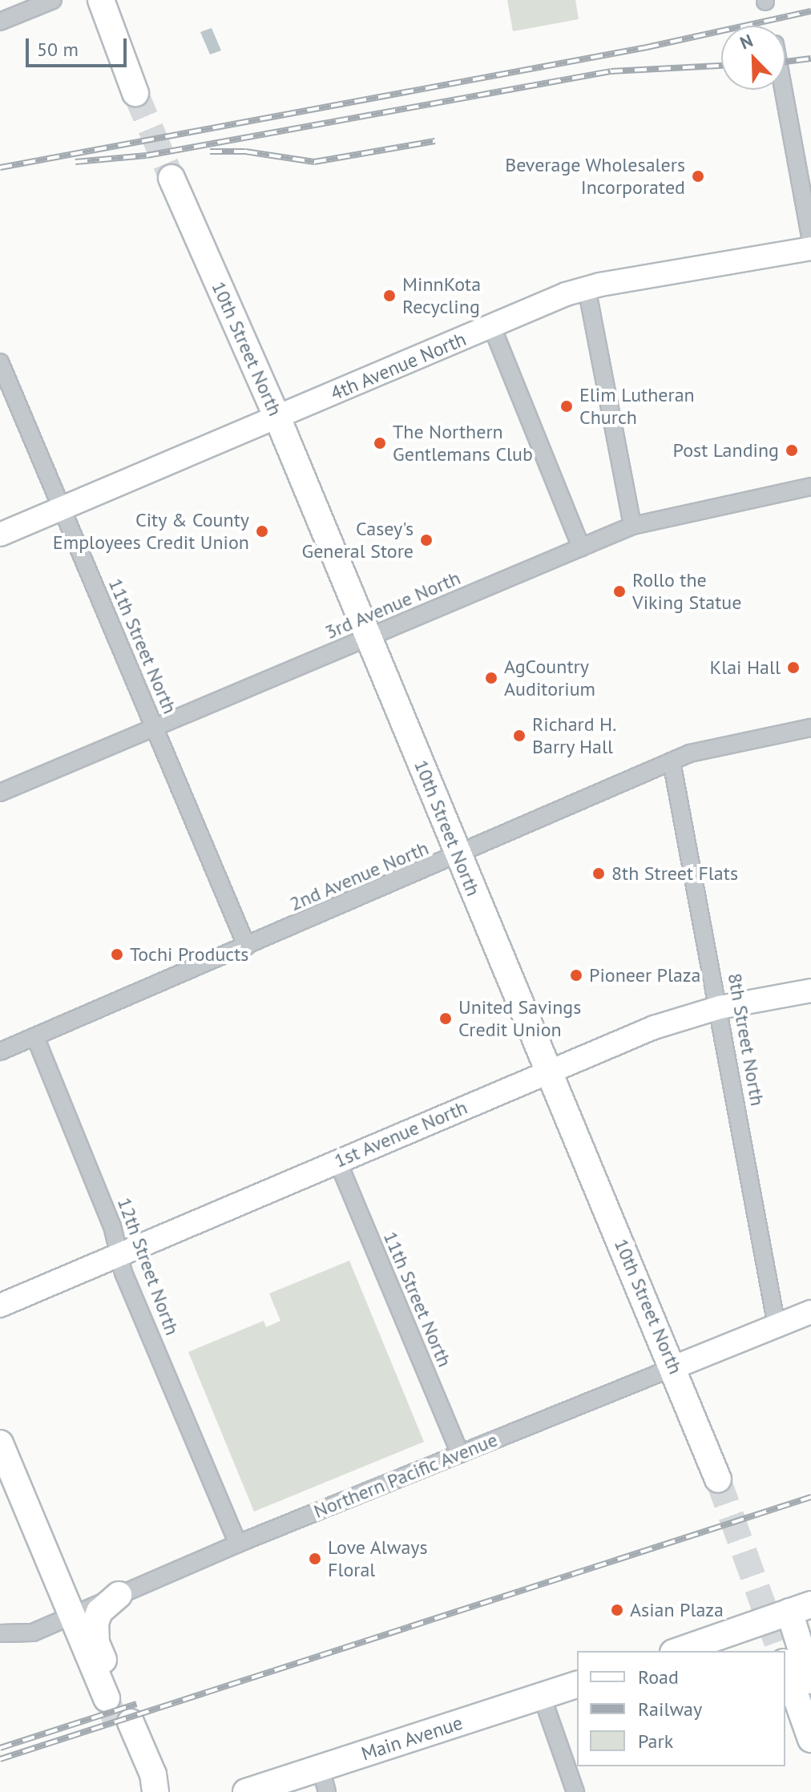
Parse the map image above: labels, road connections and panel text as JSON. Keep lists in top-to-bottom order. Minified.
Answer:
{"streets":{"main road":["10th Street North","Main Avenue"],"street":["4th Avenue North","3rd Avenue North","11th Street North","2nd Avenue North","8th Street North","1st Avenue North","12th Street North","Northern Pacific Avenue"]},"crossings":[["10th Street North","4th Avenue North"],["10th Street North","3rd Avenue North"],["10th Street North","2nd Avenue North"],["10th Street North","1st Avenue North"],["10th Street North","Northern Pacific Avenue"],["4th Avenue North","11th Street North"],["3rd Avenue North","11th Street North"],["11th Street North","2nd Avenue North"],["11th Street North","1st Avenue North"],["11th Street North","Northern Pacific Avenue"],["2nd Avenue North","8th Street North"],["2nd Avenue North","12th Street North"],["8th Street North","1st Avenue North"],["8th Street North","Northern Pacific Avenue"],["1st Avenue North","12th Street North"],["12th Street North","Northern Pacific Avenue"]],"places":["Beverage Wholesalers Incorporated","MinnKota Recycling","Elim Lutheran Church","The Northern Gentlemans Club","Post Landing","City & County Employees Credit Union","Casey's General Store","Rollo the Viking Statue","Klai Hall","AgCountry Auditorium","Richard H. Barry Hall","8th Street Flats","Tochi Products","Pioneer Plaza","United Savings Credit Union","Love Always Floral","Asian Plaza"],"legend":["Road","Railway","Park"],"scale_bar":"50 m","north":"top left"}
